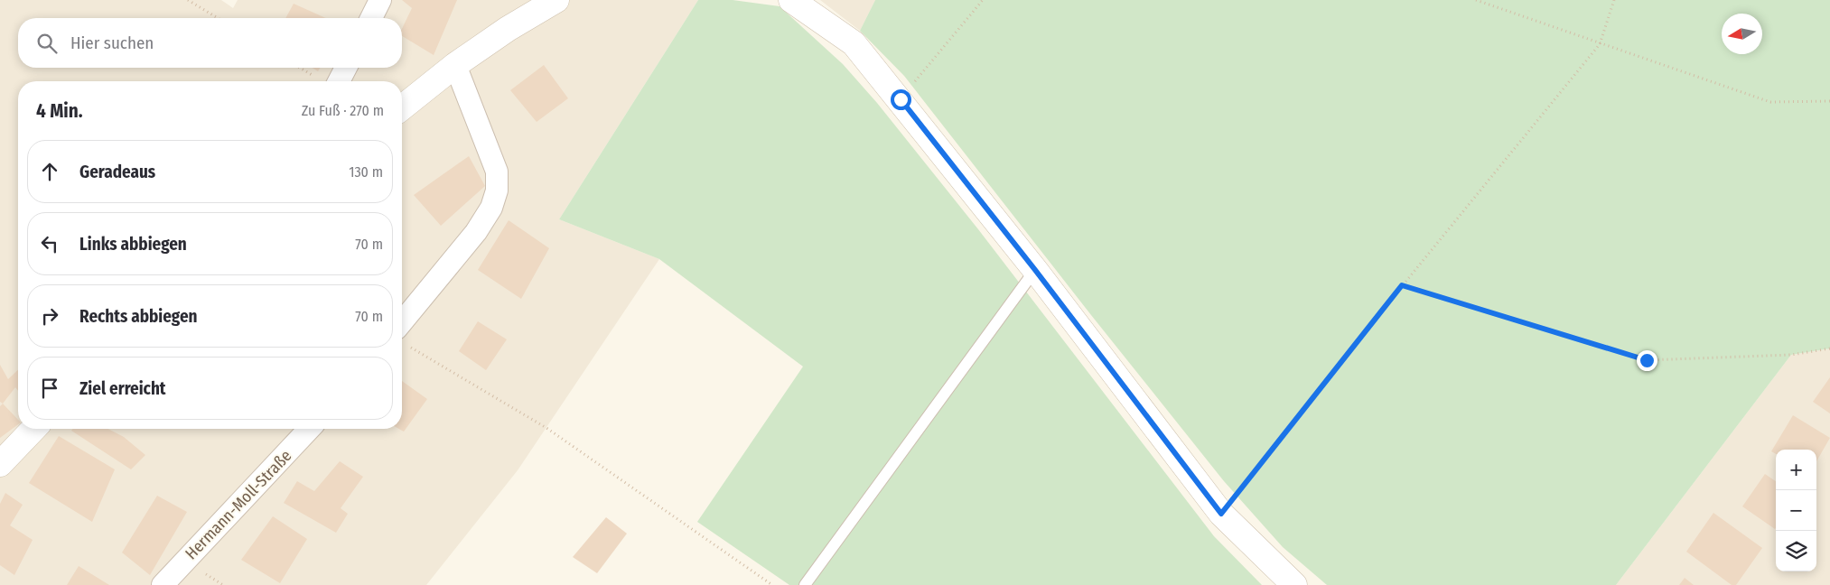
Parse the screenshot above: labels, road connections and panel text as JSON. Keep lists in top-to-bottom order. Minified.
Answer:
{"streets":{"street":["Hermann-Moll-Straße"]},"north":"left","page":{"search":"Hier suchen","heading":["4 Min.","Zu Fuß · 270 m"],"list":[["Geradeaus","130 m"],["Links abbiegen","70 m"],["Rechts abbiegen","70 m"],"Ziel erreicht"],"map_buttons":["+","−"]}}
